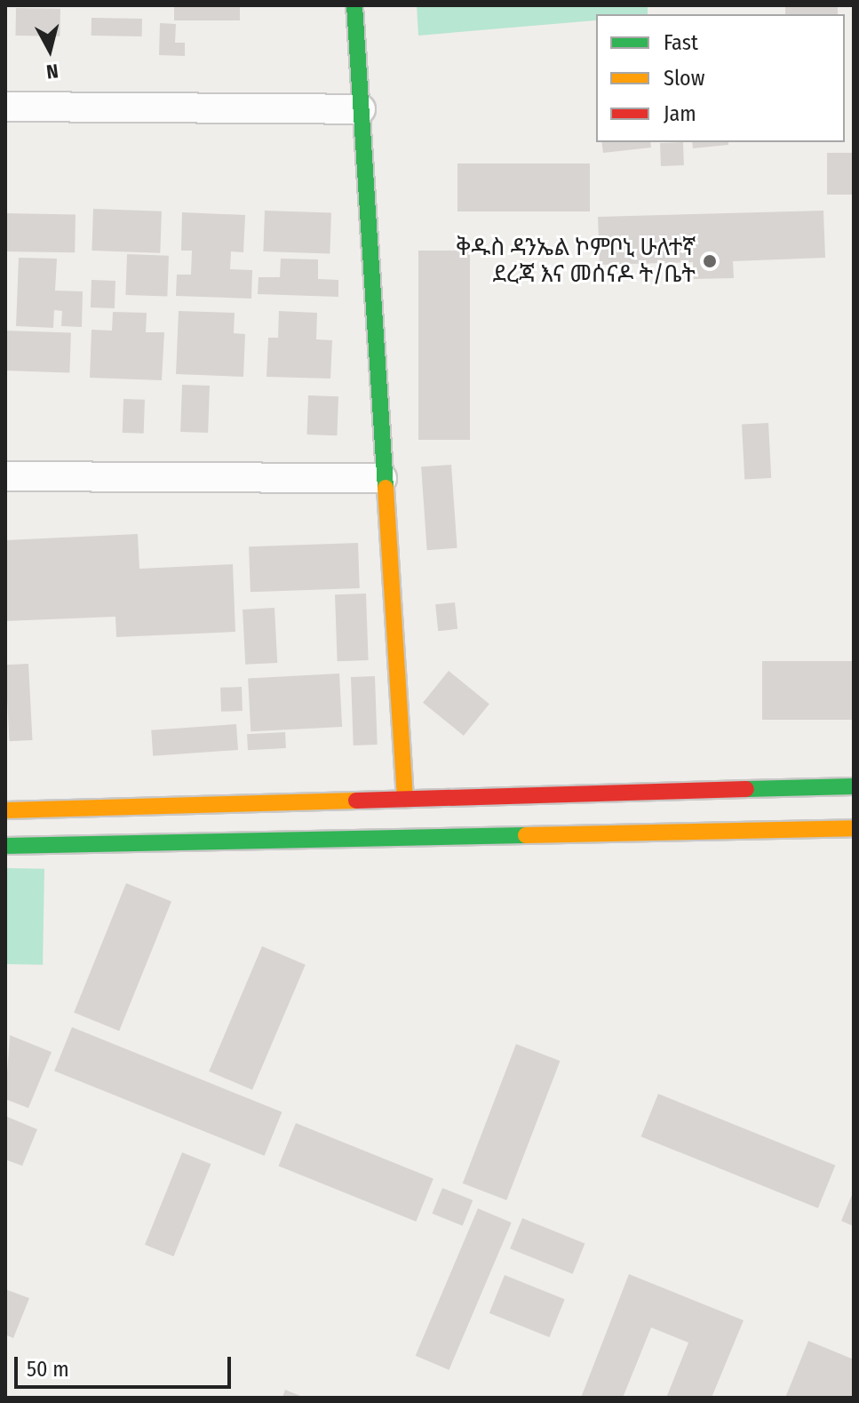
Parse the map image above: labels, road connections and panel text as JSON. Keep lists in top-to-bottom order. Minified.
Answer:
{"places":["ቅዱስ ዳንኤል ኮምቦኒ ሁለተኛ ደረጃ እና መሰናዶ ት/ቤት"],"legend":["Fast","Slow","Jam"],"scale_bar":"50 m","north":"bottom"}
